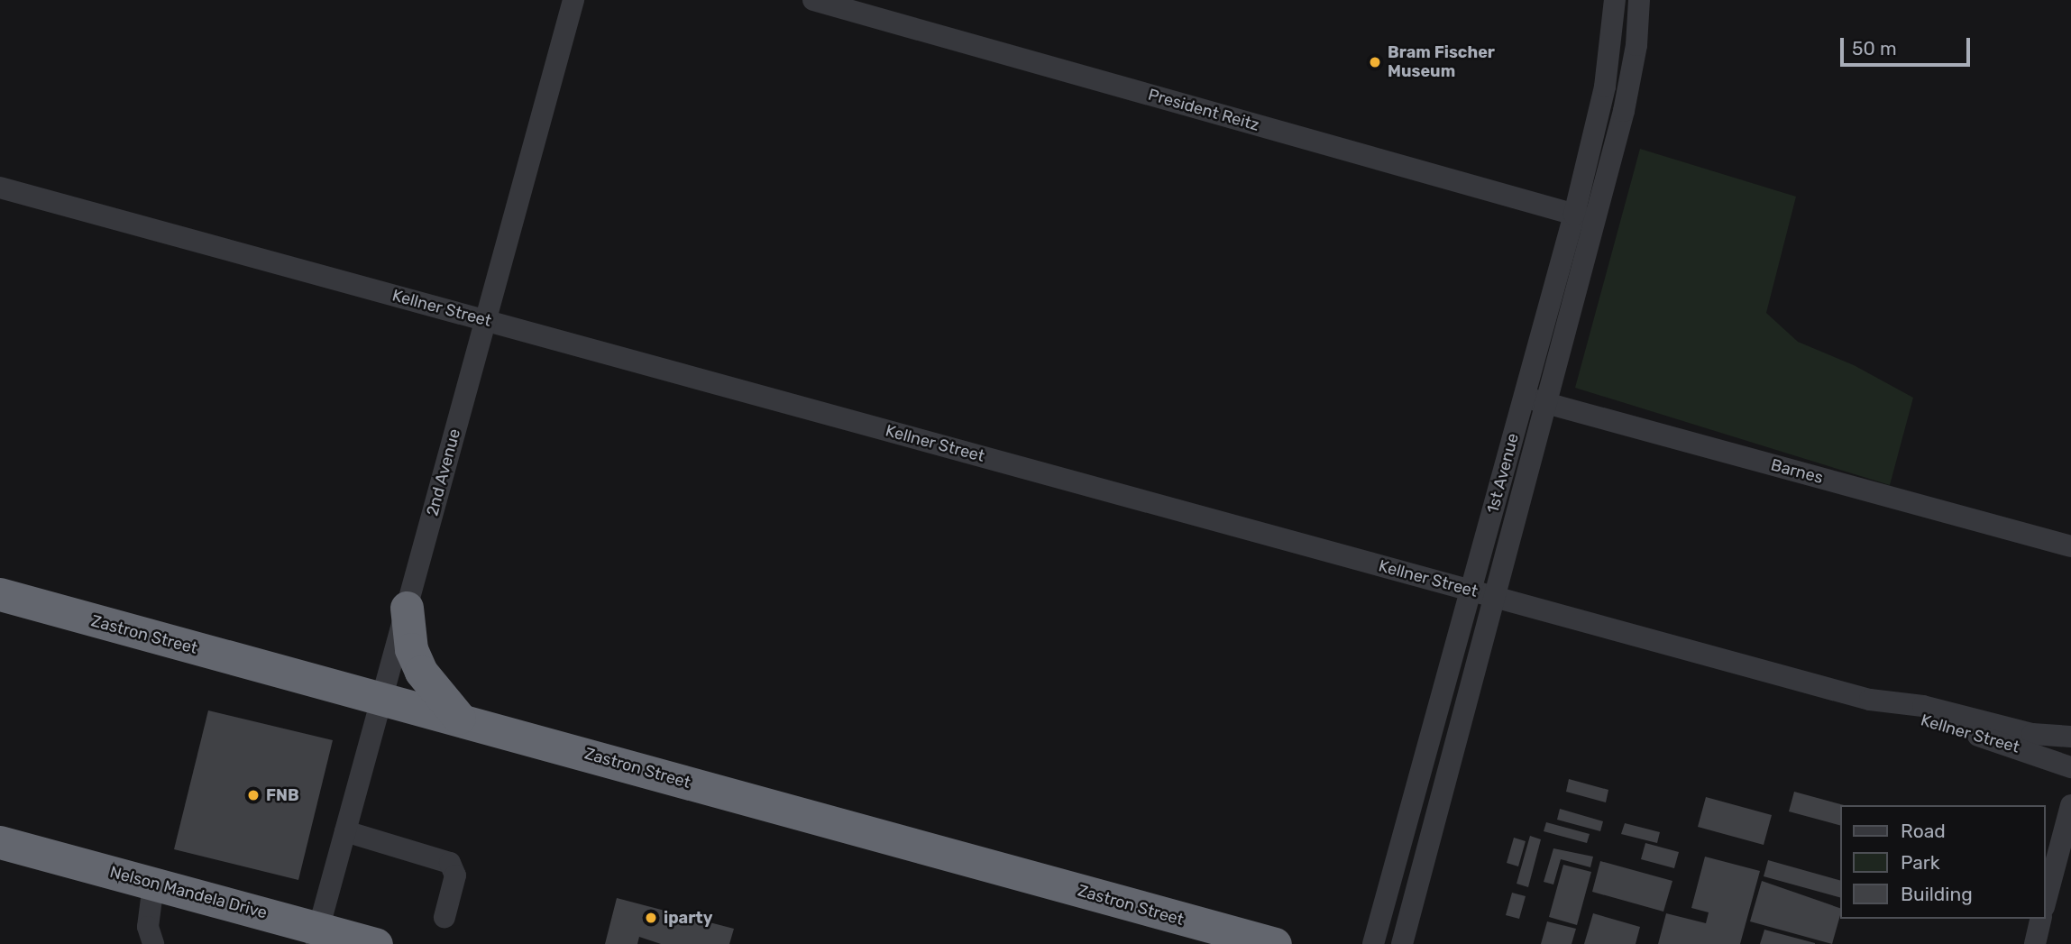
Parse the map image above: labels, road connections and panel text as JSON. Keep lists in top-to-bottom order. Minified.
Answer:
{"streets":{"highway":["Zastron Street","Nelson Mandela Drive"],"street":["President Reitz","Kellner Street","Barnes","2nd Avenue","1st Avenue"]},"crossings":[["President Reitz","1st Avenue"],["Kellner Street","2nd Avenue"],["Kellner Street","1st Avenue"],["Barnes","1st Avenue"],["2nd Avenue","Zastron Street"],["2nd Avenue","Nelson Mandela Drive"]],"places":["Bram Fischer Museum","FNB","iparty"],"legend":["Road","Park","Building"],"scale_bar":"50 m"}
